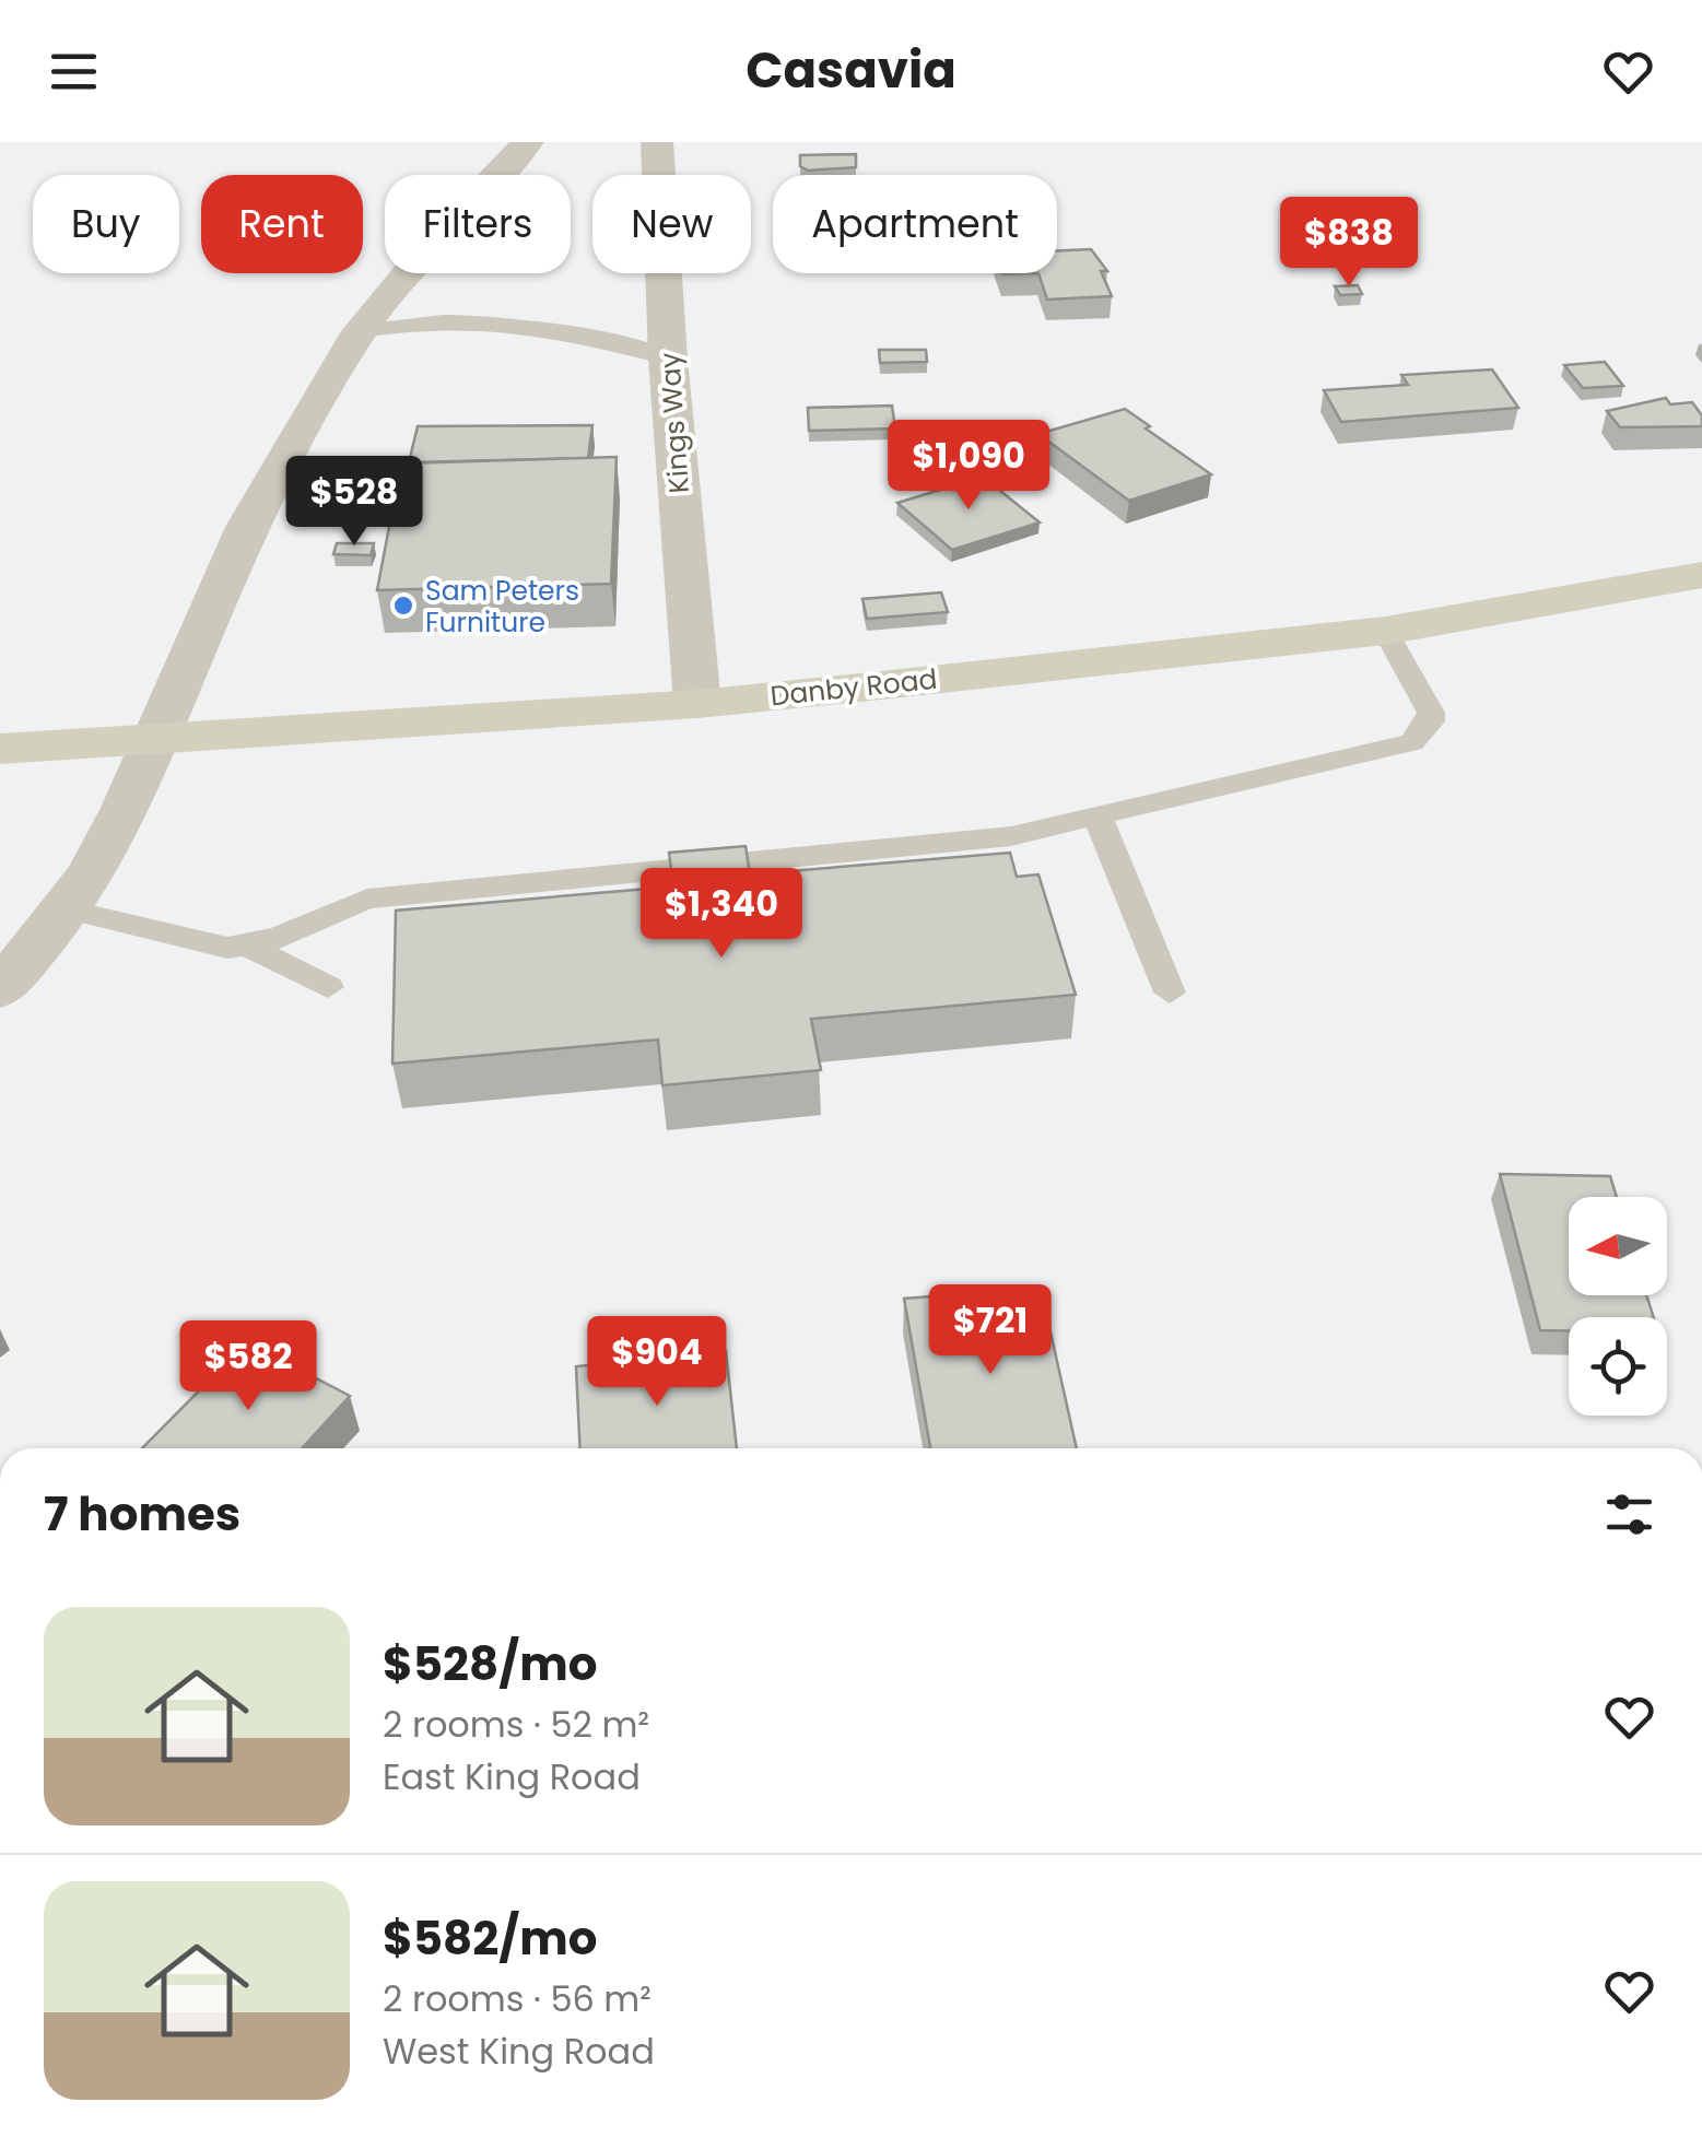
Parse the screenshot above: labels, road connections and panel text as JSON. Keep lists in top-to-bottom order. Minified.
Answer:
{"streets":{"main road":["Danby Road"],"street":["Kings Way"]},"crossings":[["Kings Way","Danby Road"]],"places":["Sam Peters Furniture"],"north":"left","page":{"header":"Casavia","chip":["Buy","Rent","Filters","New","Apartment"],"price":["$838","$1,090","$528","$1,340","$721","$904","$582"],"heading":"7 homes","list":[{"name":"$528/mo","note":"2 rooms · 52 m² · East King Road"},{"name":"$582/mo","note":"2 rooms · 56 m² · West King Road"}]}}
